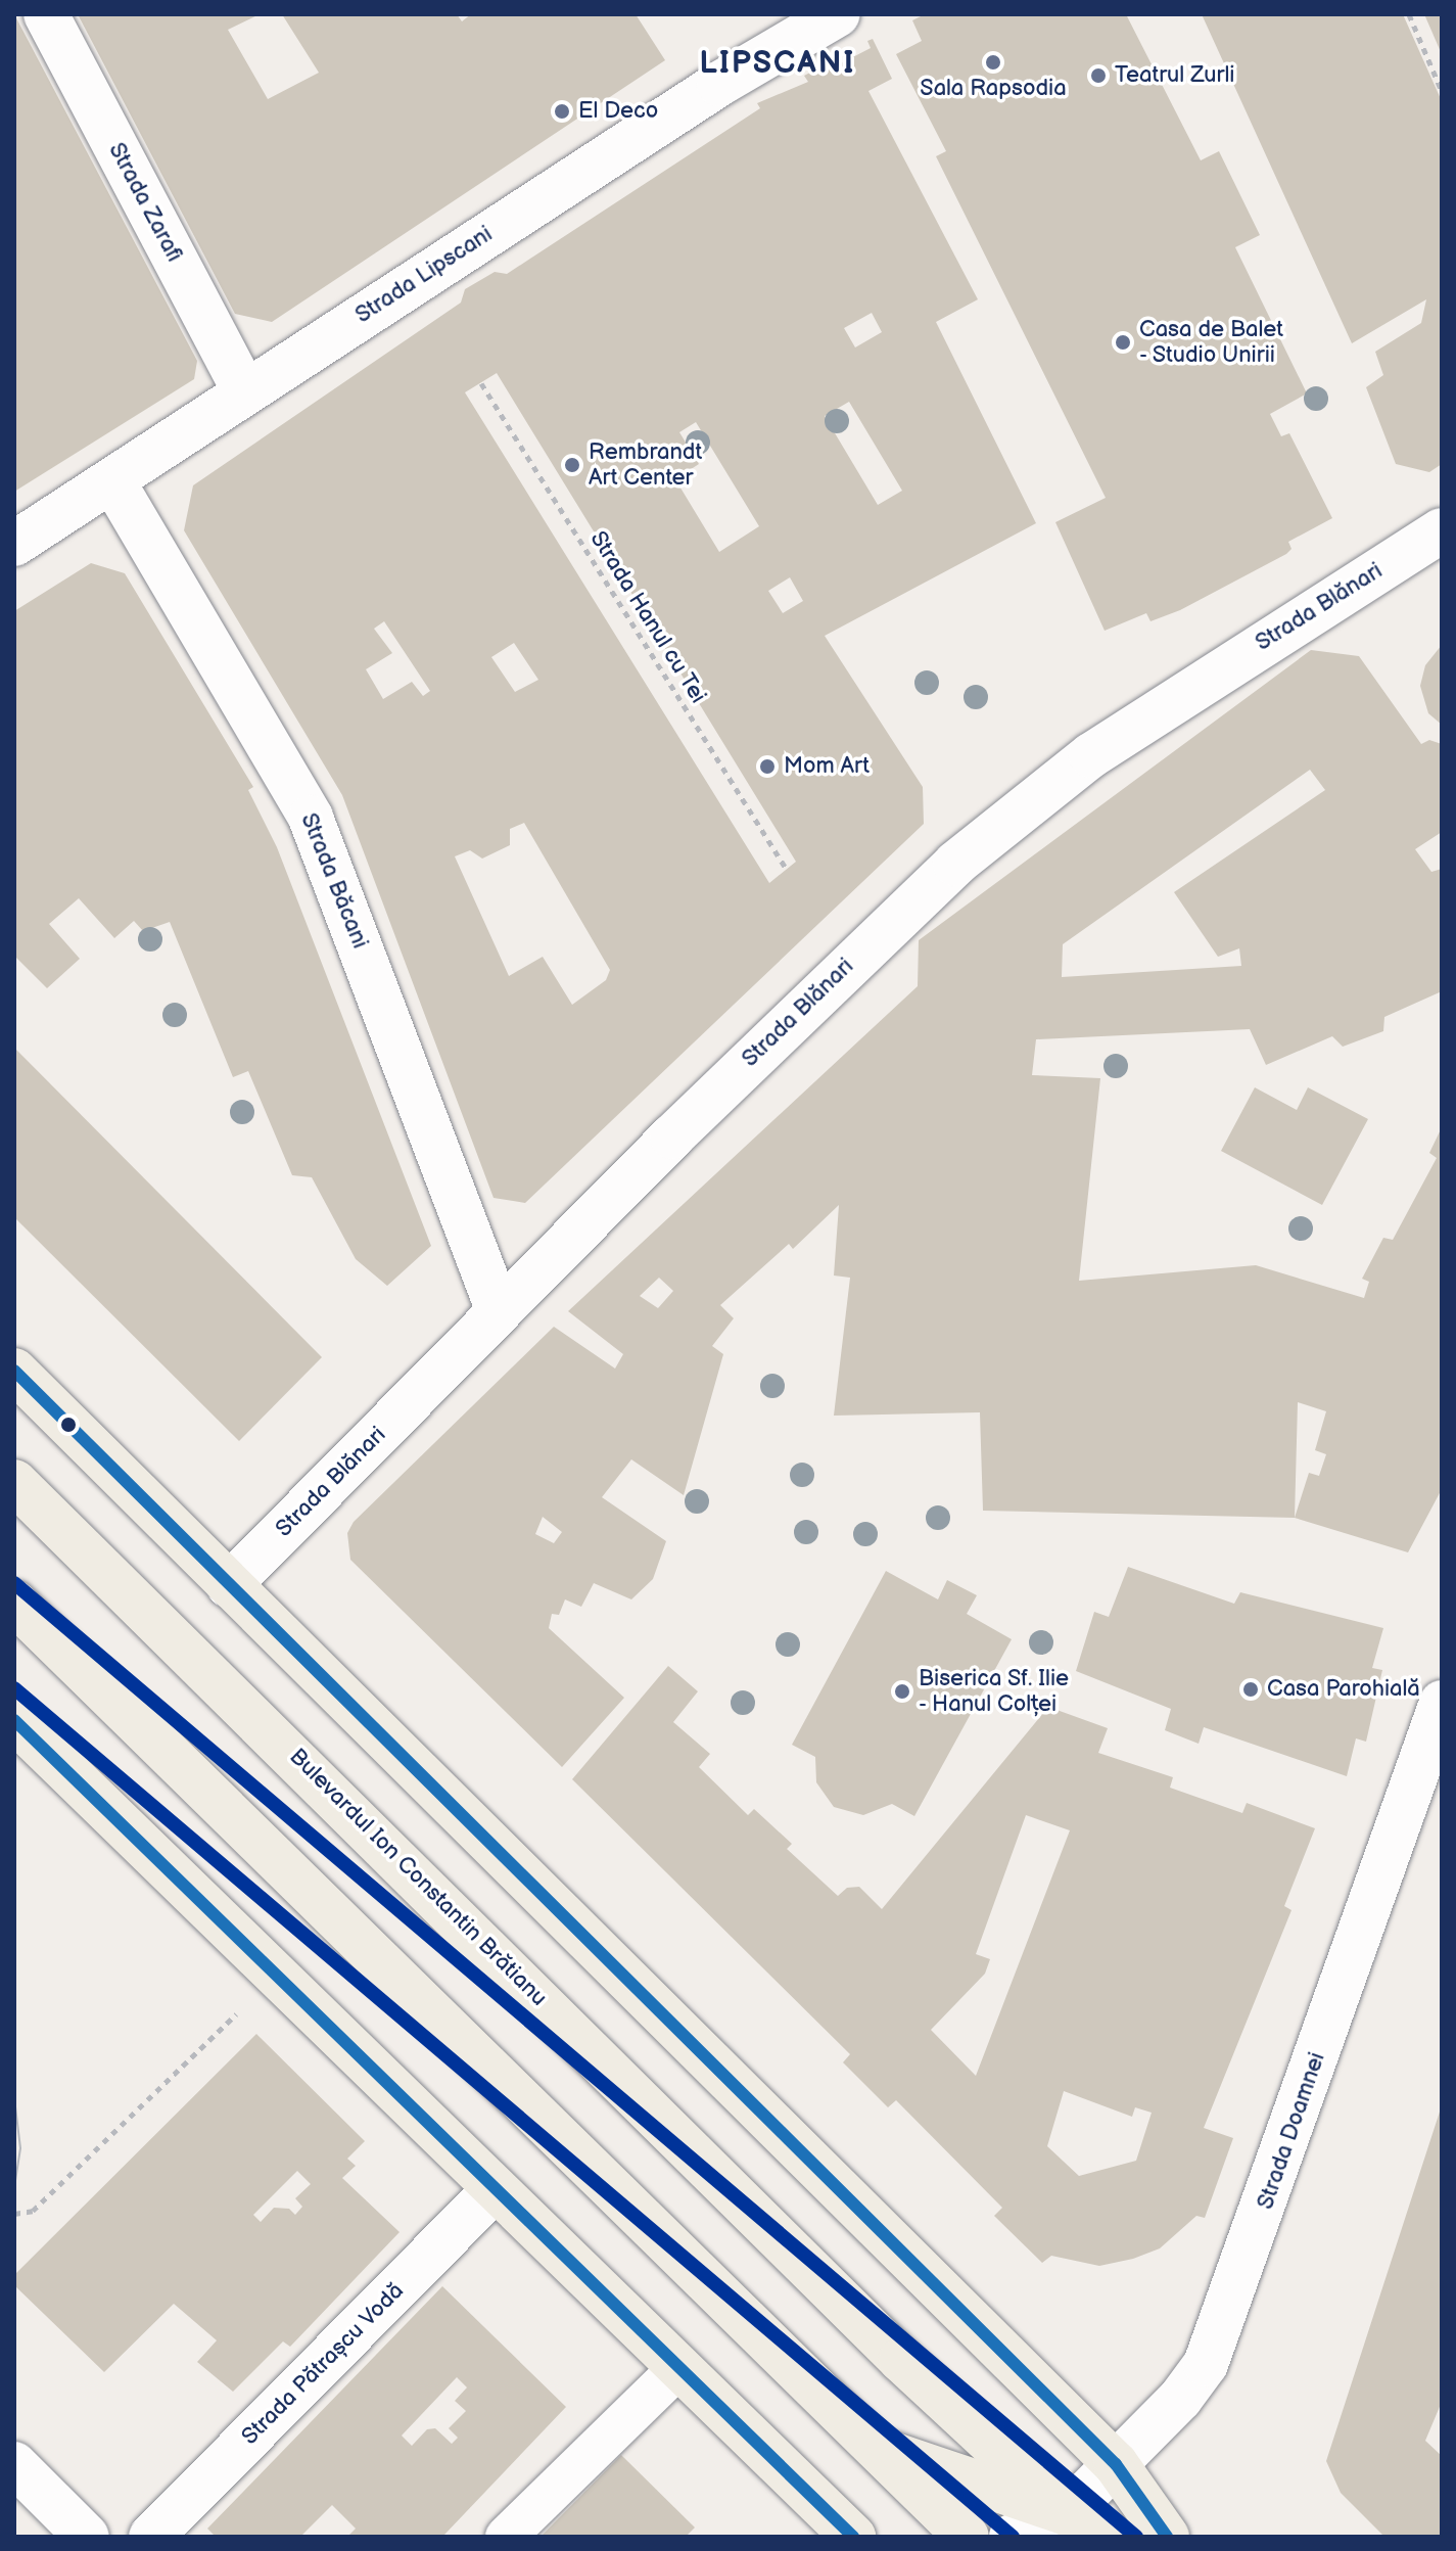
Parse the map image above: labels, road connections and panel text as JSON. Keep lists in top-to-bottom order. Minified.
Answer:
{"streets":{"main road":["Bulevardul Ion Constantin Brătianu"],"street":["Strada Zarafi","Strada Lipscani","Strada Blănari","Strada Băcani","Strada Doamnei","Strada Pătrașcu Vodă"],"path":["Strada Hanul cu Tei"]},"crossings":[["Strada Zarafi","Strada Lipscani"],["Strada Lipscani","Strada Băcani"],["Strada Blănari","Strada Băcani"],["Bulevardul Ion Constantin Brătianu","Strada Doamnei"]],"districts":["LIPSCANI"],"places":["Sala Rapsodia","Teatrul Zurli","El Deco","Casa de Balet - Studio Unirii","Rembrandt Art Center","Mom Art","Casa Parohială","Biserica Sf. Ilie - Hanul Colței"]}
